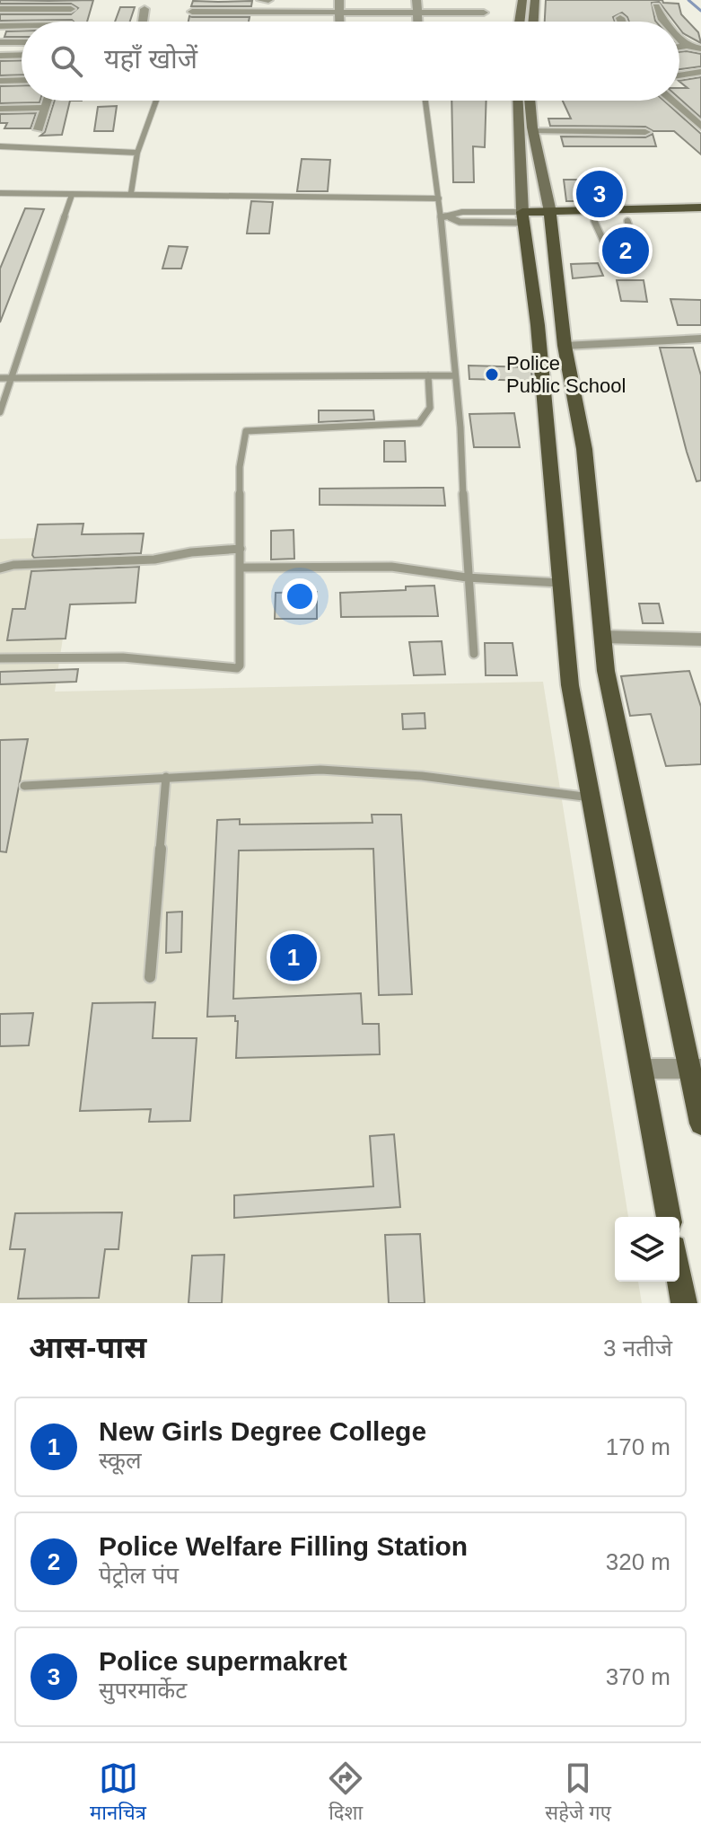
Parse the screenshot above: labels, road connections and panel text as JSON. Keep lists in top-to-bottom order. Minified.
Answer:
{"places":["Police Public School"],"page":{"search":"यहाँ खोजें","pins":["3","2","1"],"heading":["आस-पास","3 नतीजे"],"list":[{"mark":"1","name":"New Girls Degree College","note":"स्कूल","value":"170 m"},{"mark":"2","name":"Police Welfare Filling Station","note":"पेट्रोल पंप","value":"320 m"},{"mark":"3","name":"Police supermakret","note":"सुपरमार्केट","value":"370 m"}],"nav":["मानचित्र","दिशा","सहेजे गए"]}}
